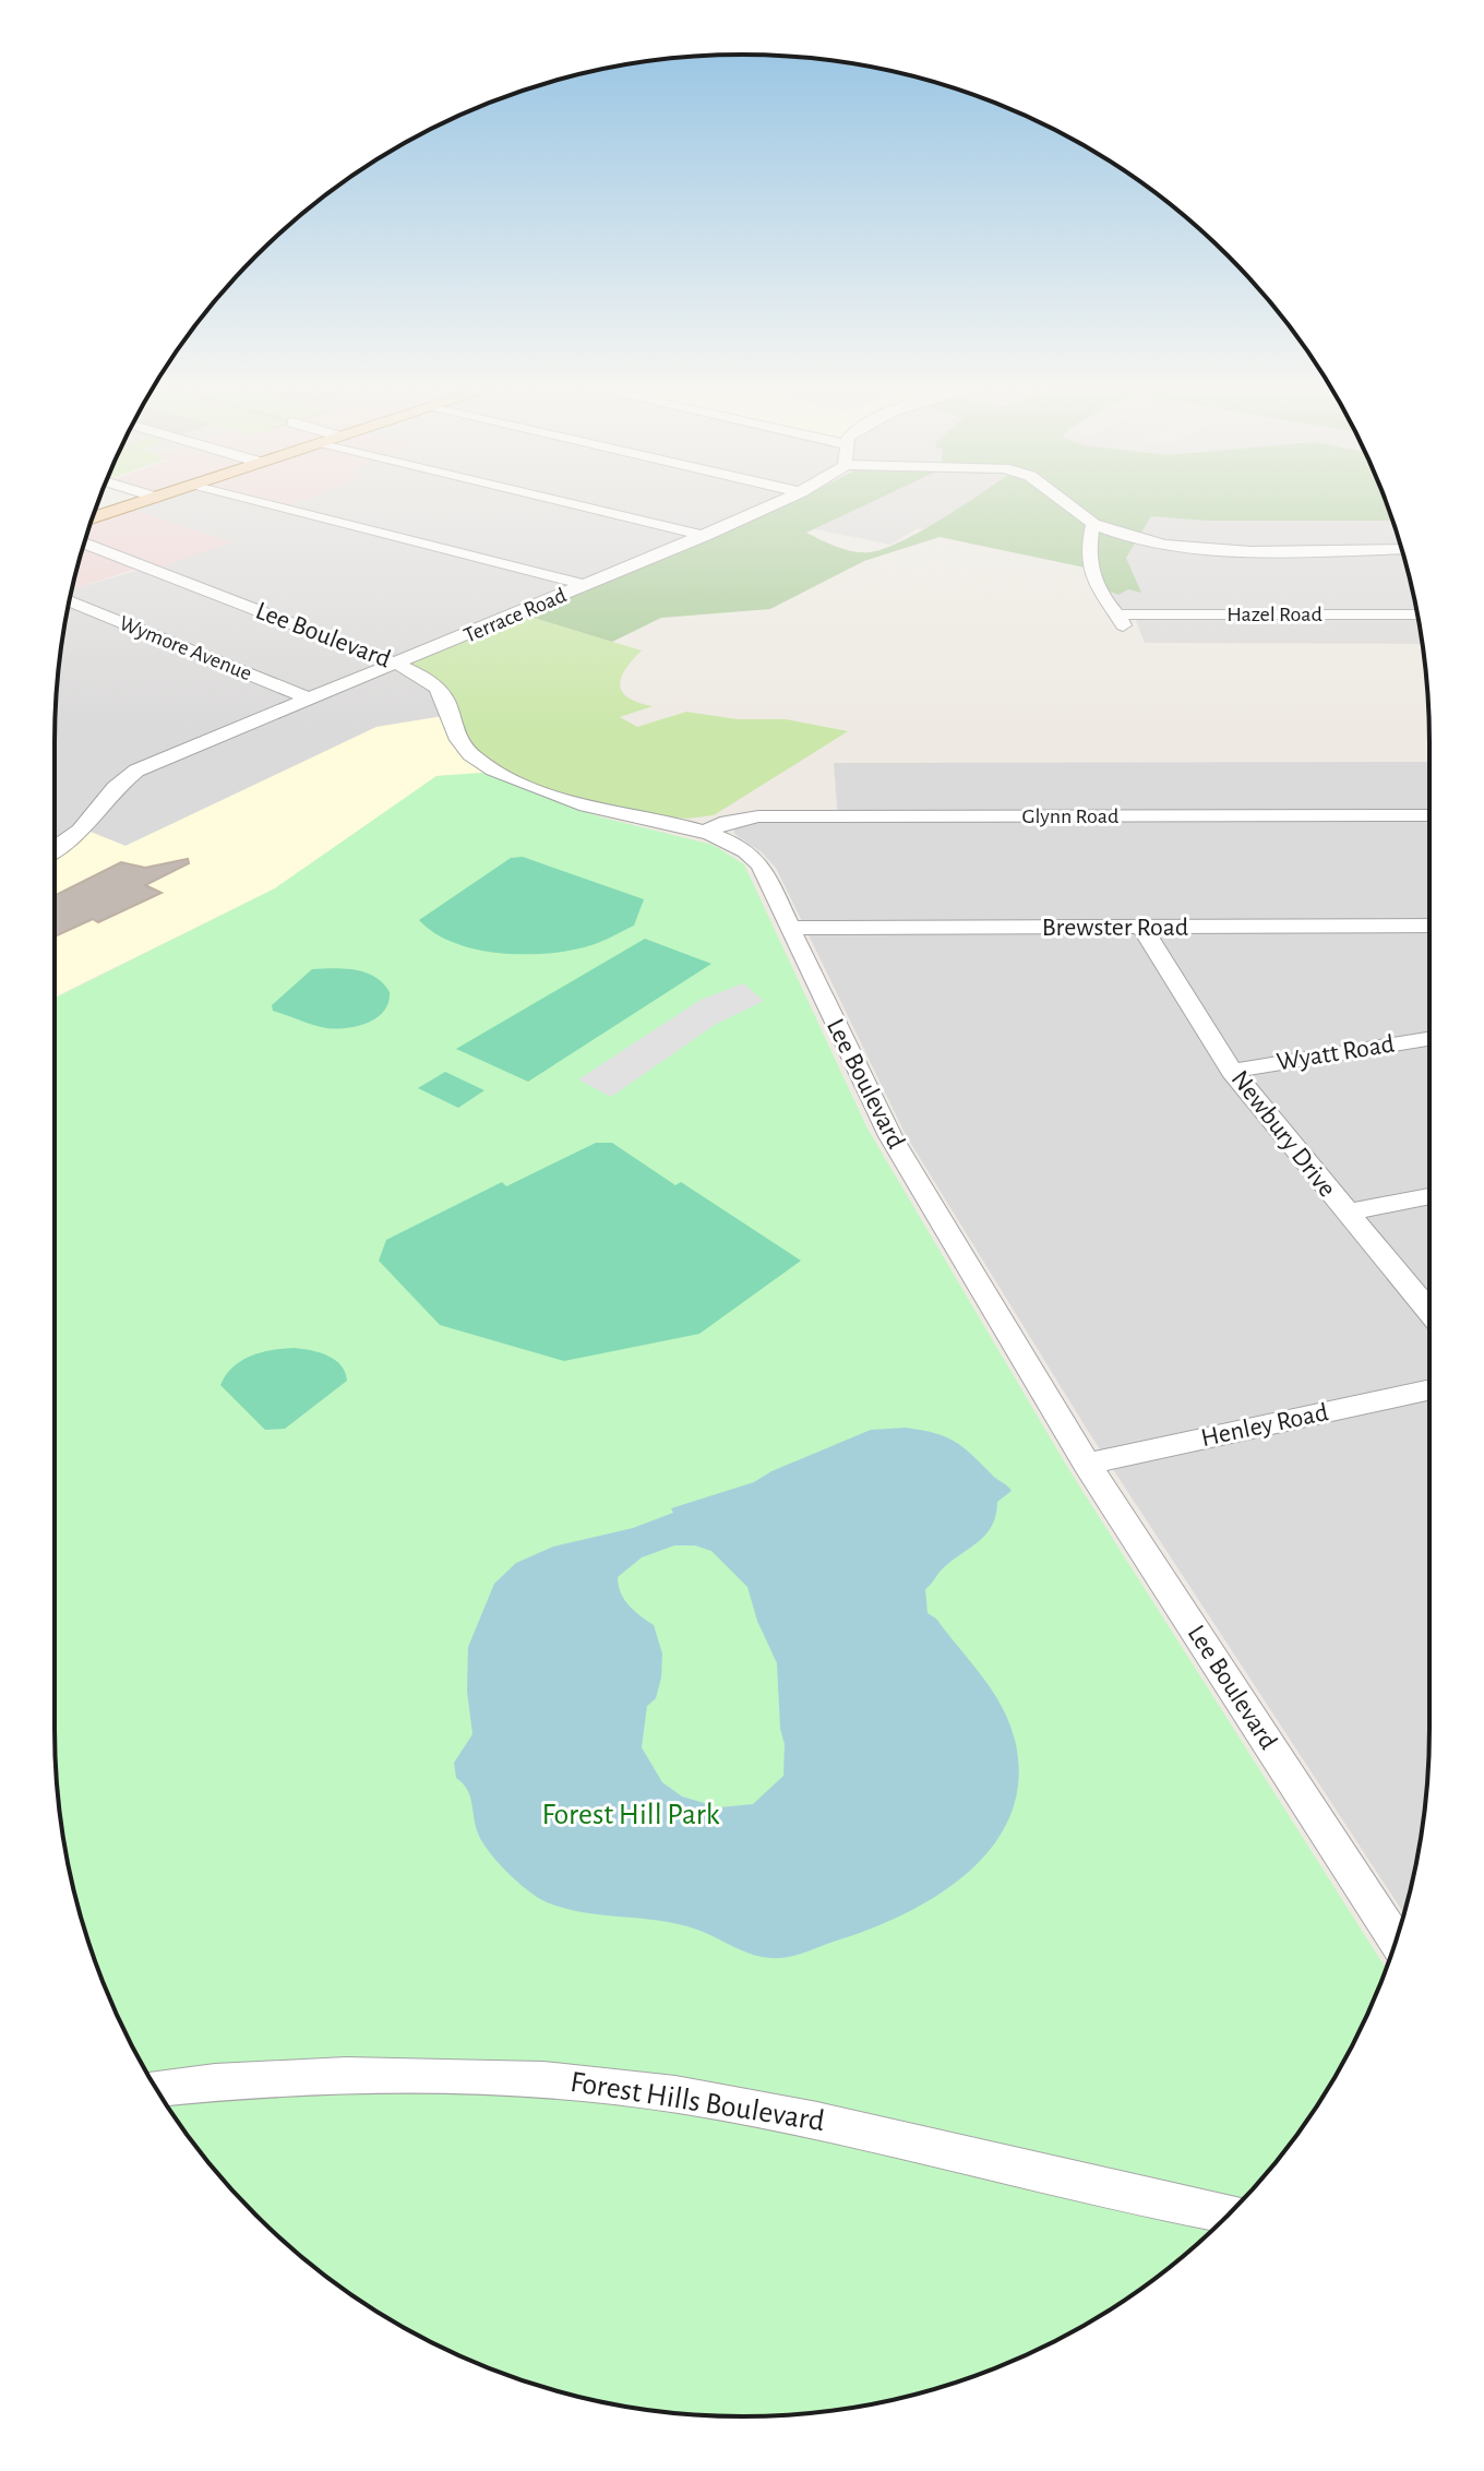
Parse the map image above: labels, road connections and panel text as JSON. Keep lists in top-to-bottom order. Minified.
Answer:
{"streets":{"street":["Hazel Road","Terrace Road","Lee Boulevard","Wymore Avenue","Glynn Road","Brewster Road","Wyatt Road","Newbury Drive","Henley Road","Forest Hills Boulevard"]},"crossings":[["Terrace Road","Lee Boulevard"],["Terrace Road","Wymore Avenue"],["Lee Boulevard","Glynn Road"],["Lee Boulevard","Brewster Road"],["Lee Boulevard","Henley Road"],["Brewster Road","Newbury Drive"],["Wyatt Road","Newbury Drive"]],"parks":["Forest Hill Park"]}
